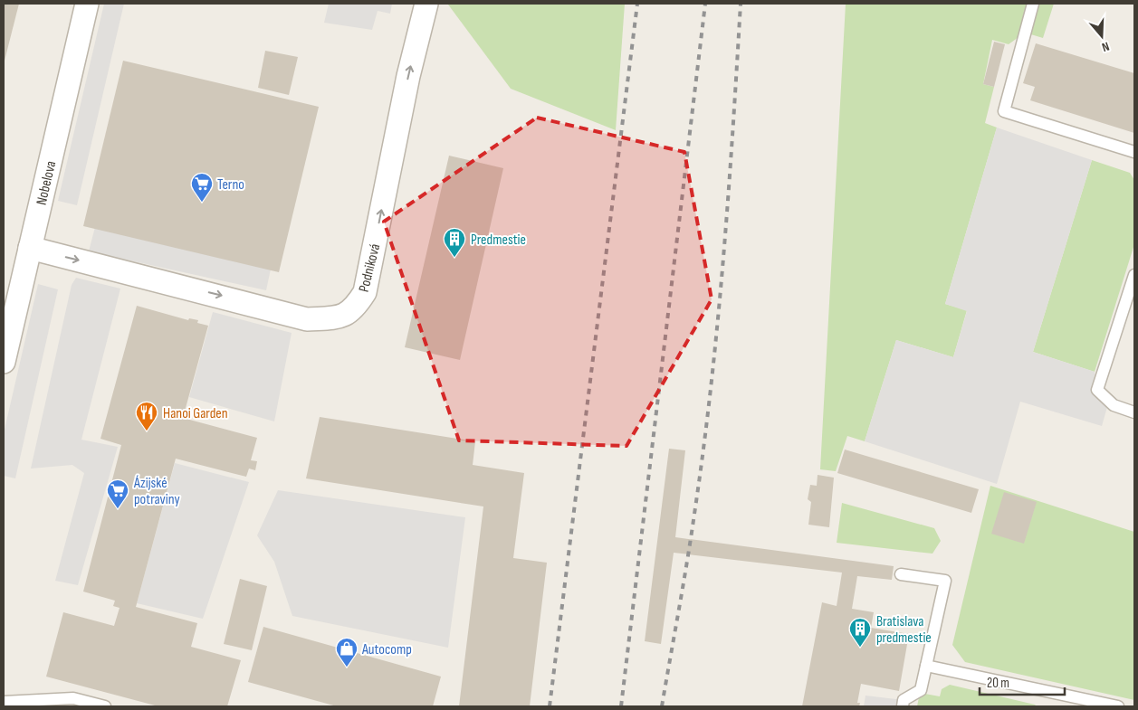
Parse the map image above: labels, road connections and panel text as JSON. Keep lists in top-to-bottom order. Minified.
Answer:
{"streets":{"street":["Nobelova","Podniková"]},"crossings":[["Nobelova","Podniková"]],"places":{"supermarket":["Terno","Ázijské potraviny"],"building":["Predmestie","Bratislava predmestie"],"restaurant":["Hanoi Garden"],"shop":["Autocomp"]},"scale_bar":"20 m","north":"bottom"}
